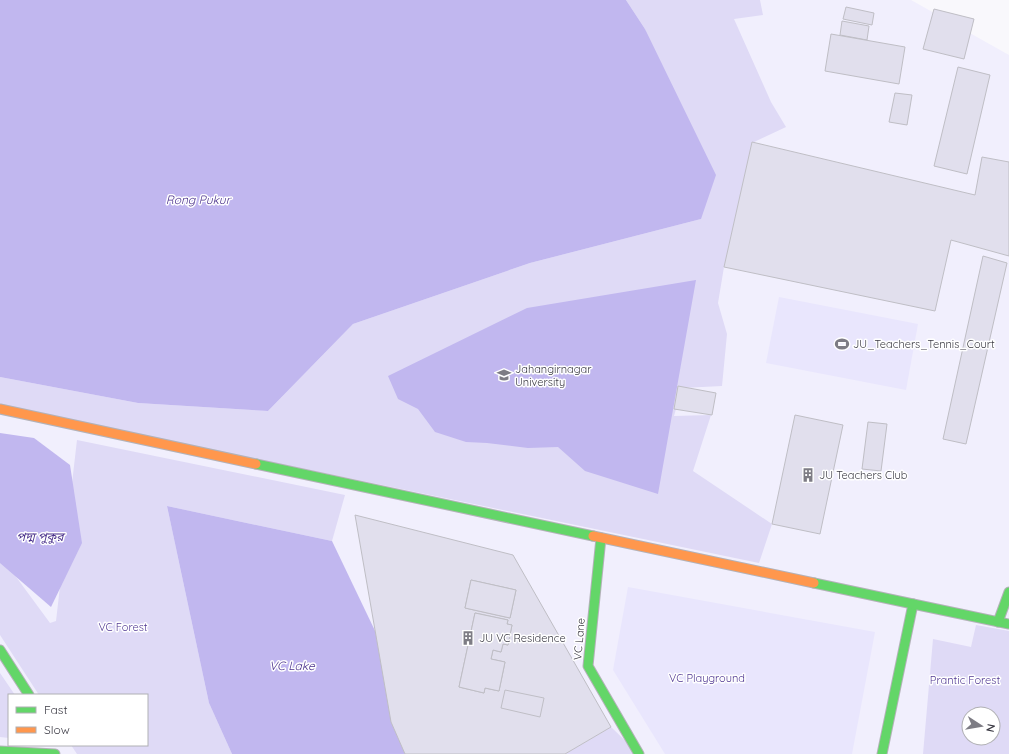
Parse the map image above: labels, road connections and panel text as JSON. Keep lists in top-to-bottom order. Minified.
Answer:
{"streets":{"street":["VC Lane"]},"water":["Rong Pukur","পদ্ম পুকুর","VC Lake"],"parks":["VC Forest","VC Playground","Prantic Forest"],"places":{"sports":["JU_Teachers_Tennis_Court"],"school or university":["Jahangirnagar University"],"building":["JU Teachers Club","JU VC Residence"]},"legend":["Fast","Slow"],"north":"right"}
